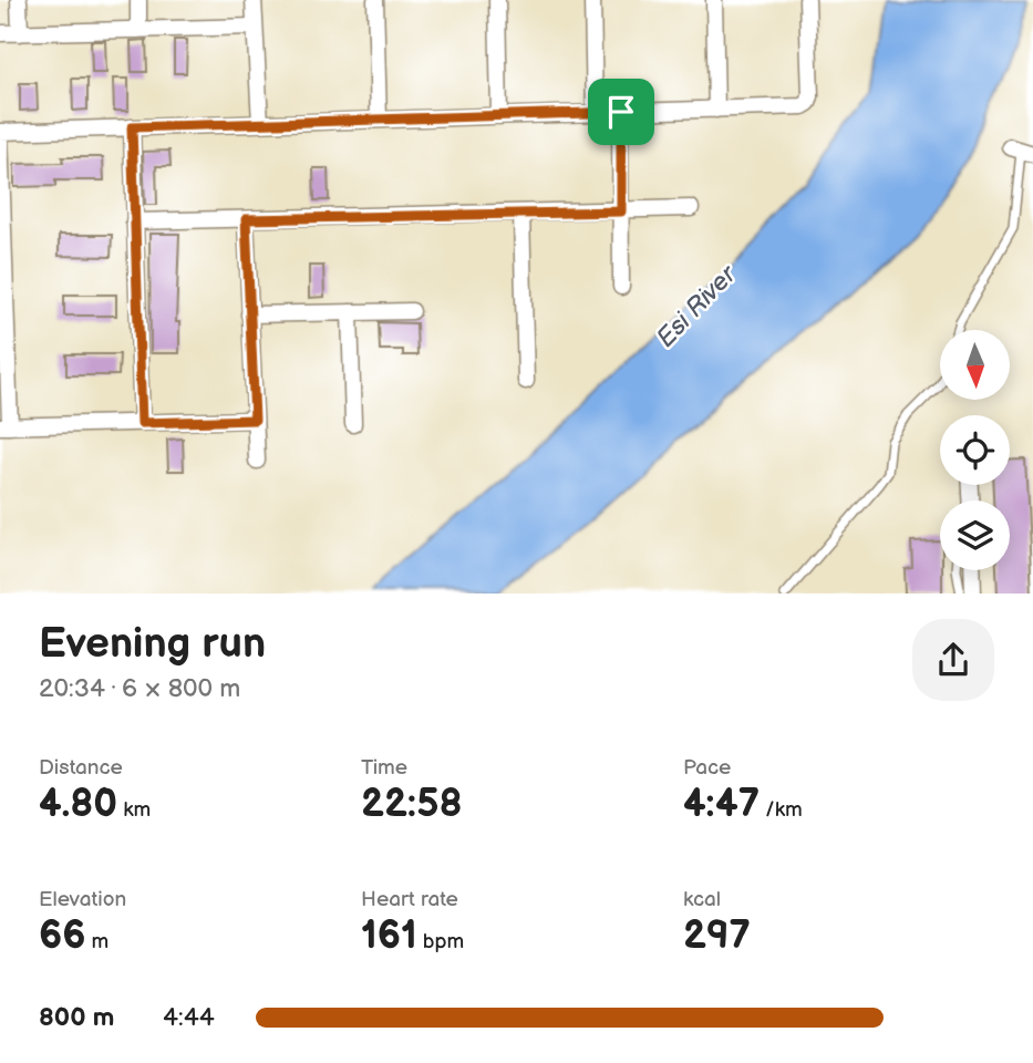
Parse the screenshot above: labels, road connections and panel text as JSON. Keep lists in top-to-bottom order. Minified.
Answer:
{"water":["Esi River"],"north":"bottom","page":{"heading":["Evening run","20:34 · 6 × 800 m"],"stats":[["Distance","4.80 km"],["Time","22:58"],["Pace","4:47 /km"],["Elevation","66 m"],["Heart rate","161 bpm"],["kcal","297"]],"list":[{"name":"800 m","note":"4:44"}]}}
